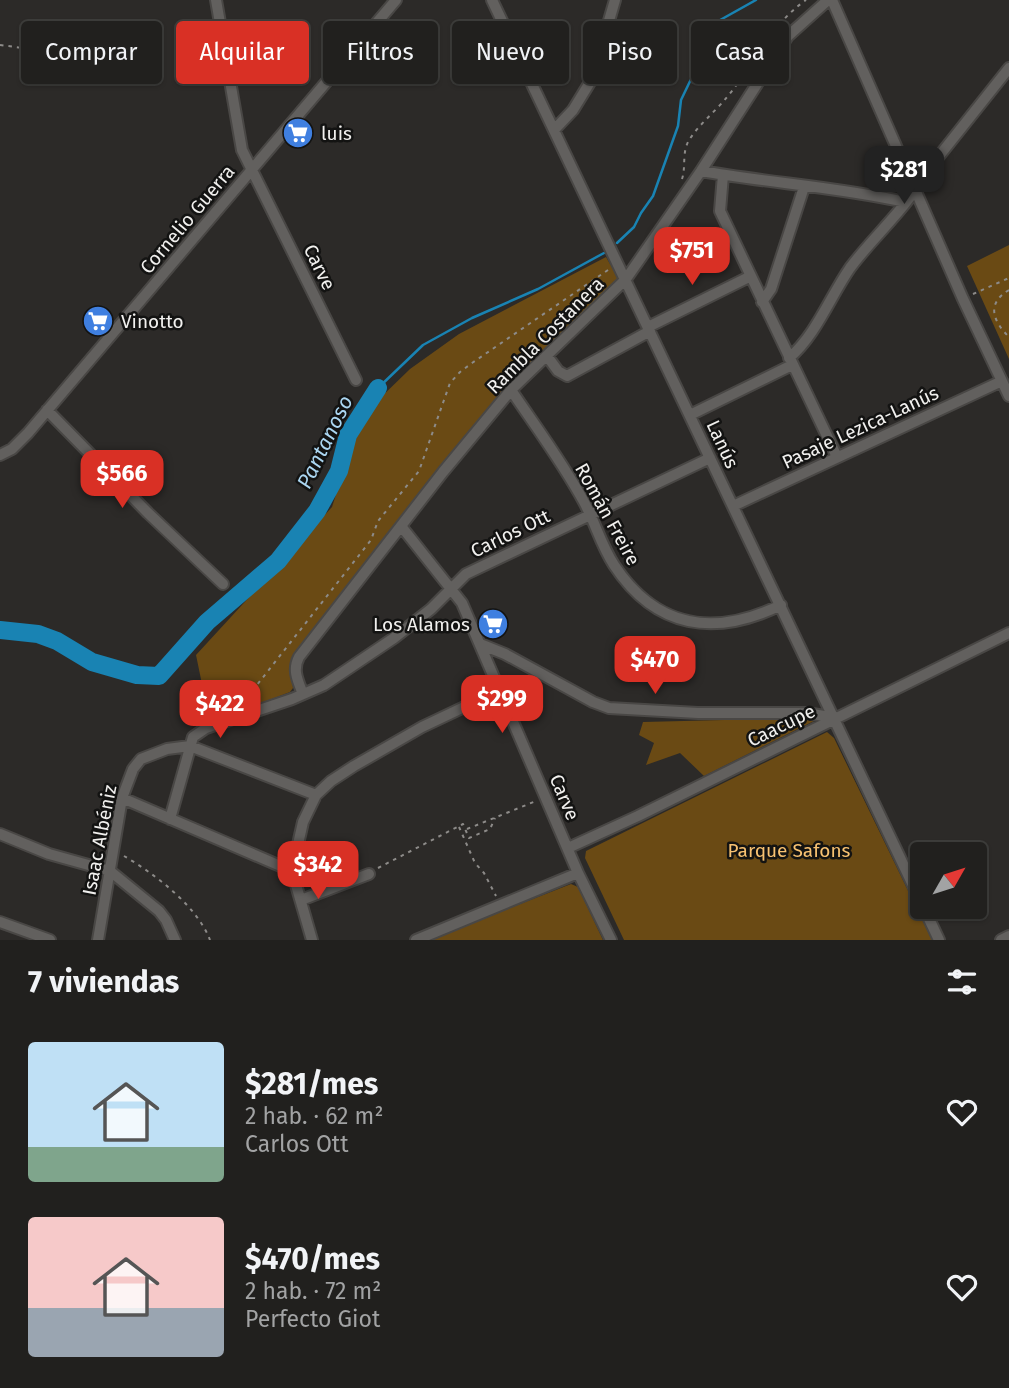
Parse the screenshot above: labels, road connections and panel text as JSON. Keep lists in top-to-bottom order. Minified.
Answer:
{"streets":{"street":["Cornelio Guerra","Carve","Rambla Costanera","Pasaje Lezica-Lanús","Lanús","Román Freire","Carlos Ott","Caacupe","Isaac Albéniz"]},"crossings":[["Cornelio Guerra","Carve"],["Carve","Rambla Costanera"],["Carve","Carlos Ott"],["Carve","Caacupe"],["Rambla Costanera","Lanús"],["Rambla Costanera","Román Freire"],["Rambla Costanera","Carlos Ott"],["Pasaje Lezica-Lanús","Lanús"],["Lanús","Román Freire"],["Lanús","Carlos Ott"],["Lanús","Caacupe"],["Román Freire","Carlos Ott"],["Carlos Ott","Isaac Albéniz"]],"water":["Pantanoso"],"parks":["Parque Safons"],"places":{"supermarket":["luis","Vinotto","Los Alamos"]},"north":"top right","page":{"chip":["Comprar","Alquilar","Filtros","Nuevo","Piso","Casa"],"price":["$281","$751","$566","$470","$299","$422","$342"],"heading":"7 viviendas","list":[{"name":"$281/mes","note":"2 hab. · 62 m² · Carlos Ott"},{"name":"$470/mes","note":"2 hab. · 72 m² · Perfecto Giot"}]}}
